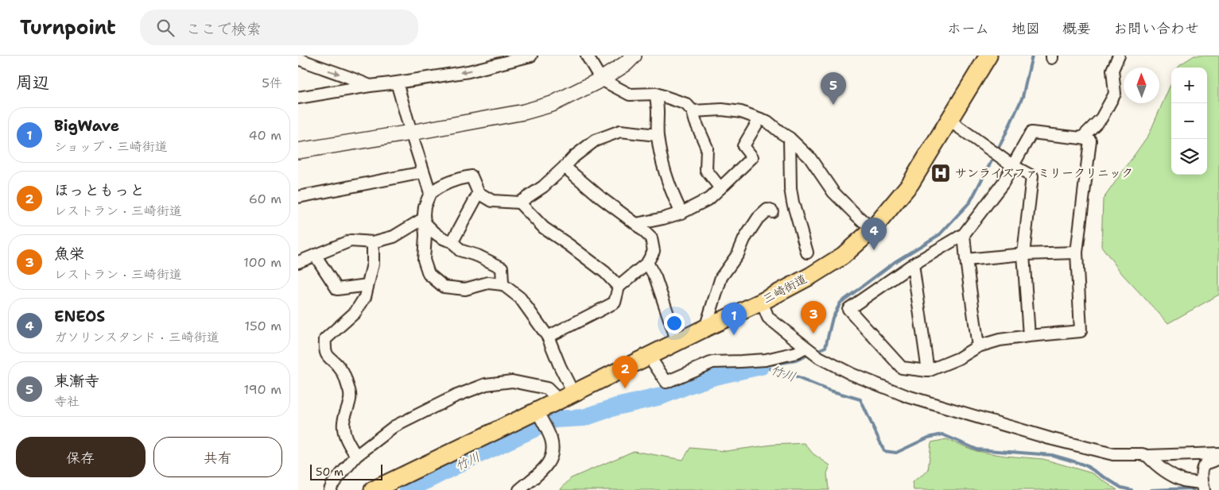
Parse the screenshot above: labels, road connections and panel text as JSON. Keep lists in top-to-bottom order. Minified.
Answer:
{"streets":{"main road":["三崎街道"]},"water":["竹川"],"places":{"hospital":["サンライズファミリークリニック"]},"scale_bar":"50 m","north":"top","page":{"header":"Turnpoint","search":"ここで検索","nav":["ホーム","地図","概要","お問い合わせ"],"heading":["周辺","5件"],"map_buttons":["+","−"],"pins":["5","4","3","1","2"],"list":[{"mark":"1","name":"BigWave","note":"ショップ · 三崎街道","value":"40 m"},{"mark":"2","name":"ほっともっと","note":"レストラン · 三崎街道","value":"60 m"},{"mark":"3","name":"魚栄","note":"レストラン · 三崎街道","value":"100 m"},{"mark":"4","name":"ENEOS","note":"ガソリンスタンド · 三崎街道","value":"150 m"},{"mark":"5","name":"東漸寺","note":"寺社","value":"190 m"}],"buttons":["保存","共有"],"scale":"50 m"}}
